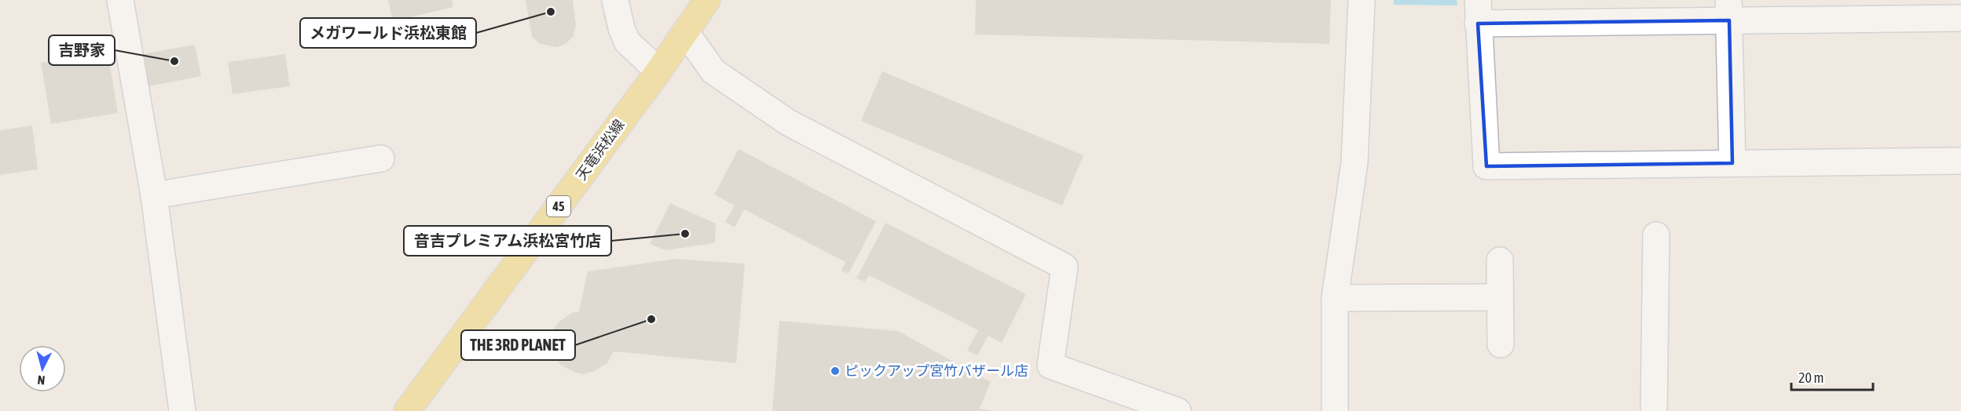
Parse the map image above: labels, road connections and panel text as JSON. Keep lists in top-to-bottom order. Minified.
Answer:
{"streets":{"main road":["天竜浜松線","45"]},"places":["メガワールド浜松東館","吉野家","音吉プレミアム浜松宮竹店","THE 3RD PLANET","ピックアップ宮竹バザール店"],"scale_bar":"20 m","north":"bottom"}
